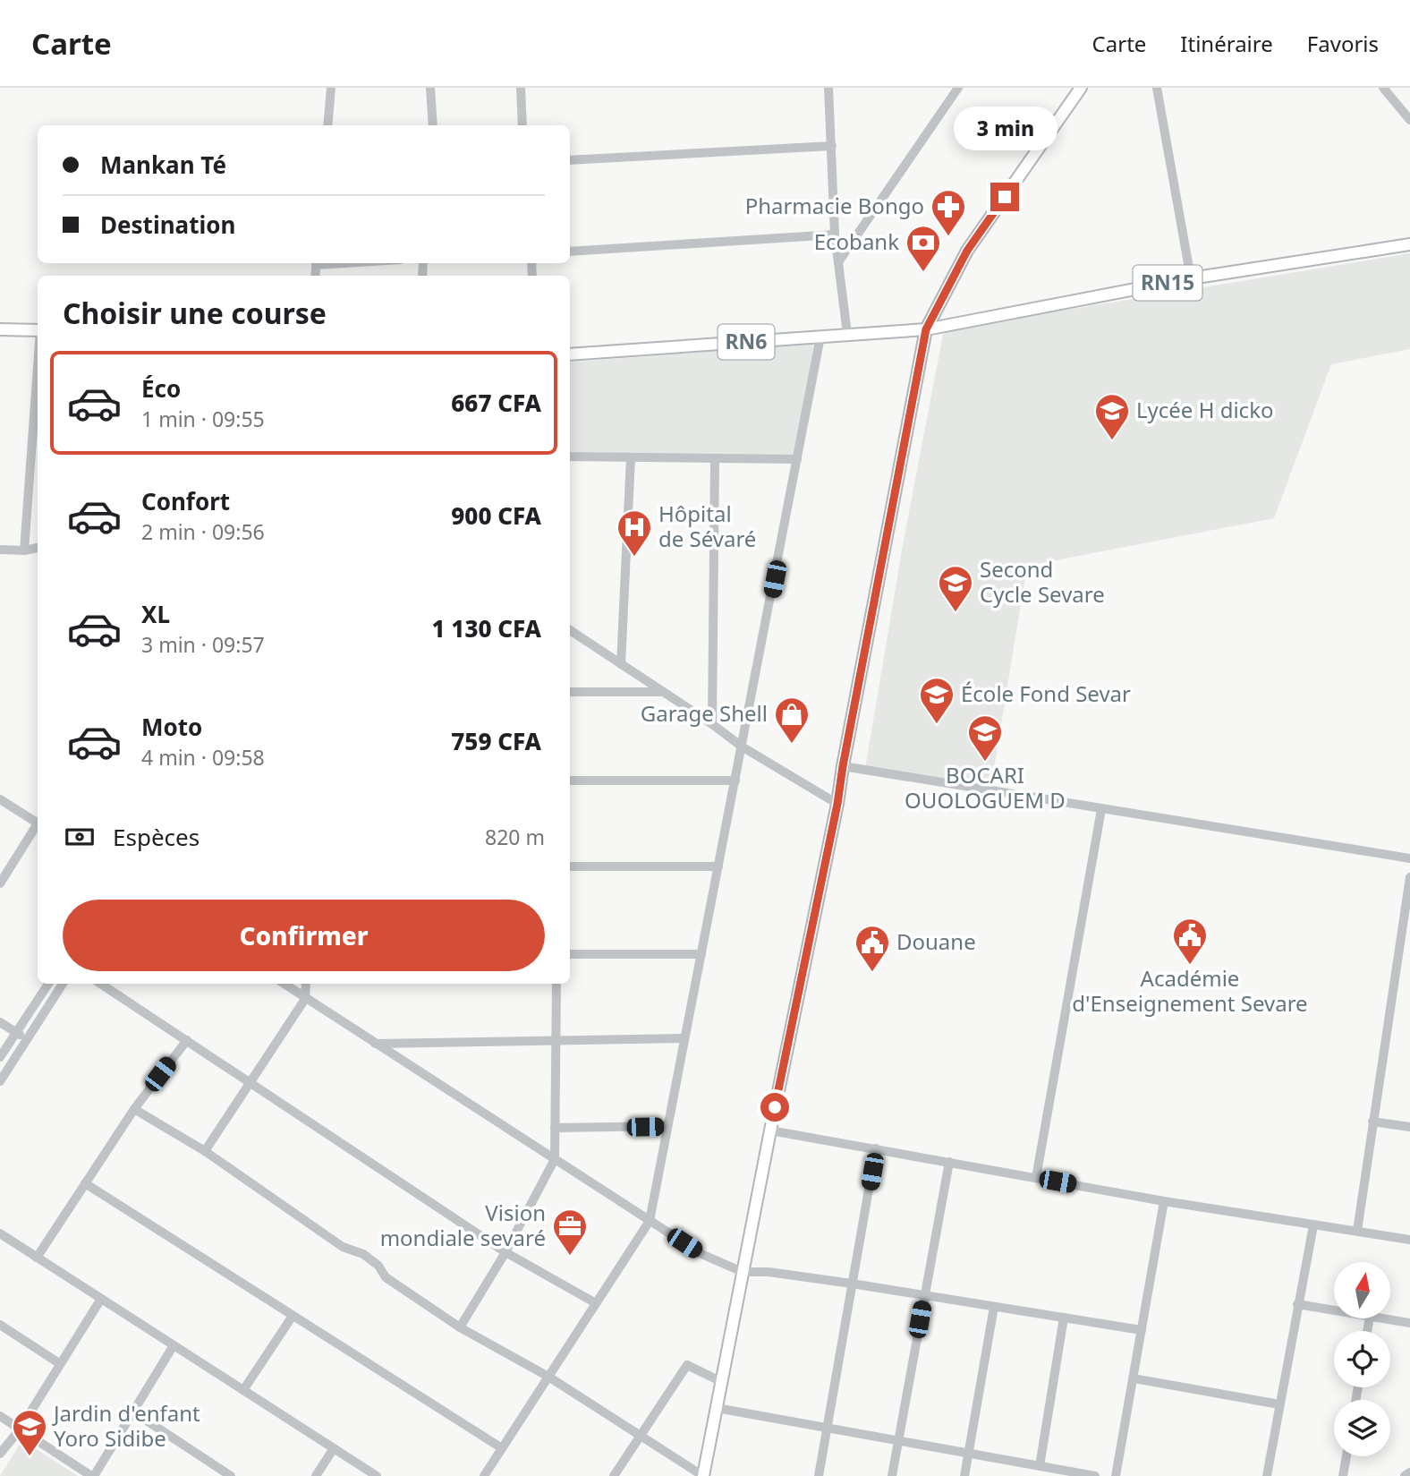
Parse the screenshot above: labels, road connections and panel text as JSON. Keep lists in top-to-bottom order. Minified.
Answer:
{"streets":{"main road":["RN15","RN6"]},"crossings":[["RN15","RN6"]],"places":{"pharmacy":["Pharmacie Bongo"],"bank":["Ecobank"],"school or university":["Lycée H dicko","Second Cycle Sevare","École Fond Sevar","BOCARI OUOLOGUEM D","Jardin d'enfant Yoro Sidibe"],"hospital":["Hôpital de Sévaré"],"shop":["Garage Shell"],"public building":["Académie d'Enseignement Sevare","Douane"],"office":["Vision mondiale sevaré"]},"north":"top","page":{"header":"Carte","nav":["Carte","Itinéraire","Favoris"],"bubble":"3 min","banner":["Mankan Té","Destination"],"heading":"Choisir une course","list":[{"name":"Éco","note":"1 min · 09:55","value":"667 CFA"},{"name":"Confort","note":"2 min · 09:56","value":"900 CFA"},{"name":"XL","note":"3 min · 09:57","value":"1 130 CFA"},{"name":"Moto","note":"4 min · 09:58","value":"759 CFA"}],"pay":["Espèces","820 m"],"buttons":"Confirmer"}}
